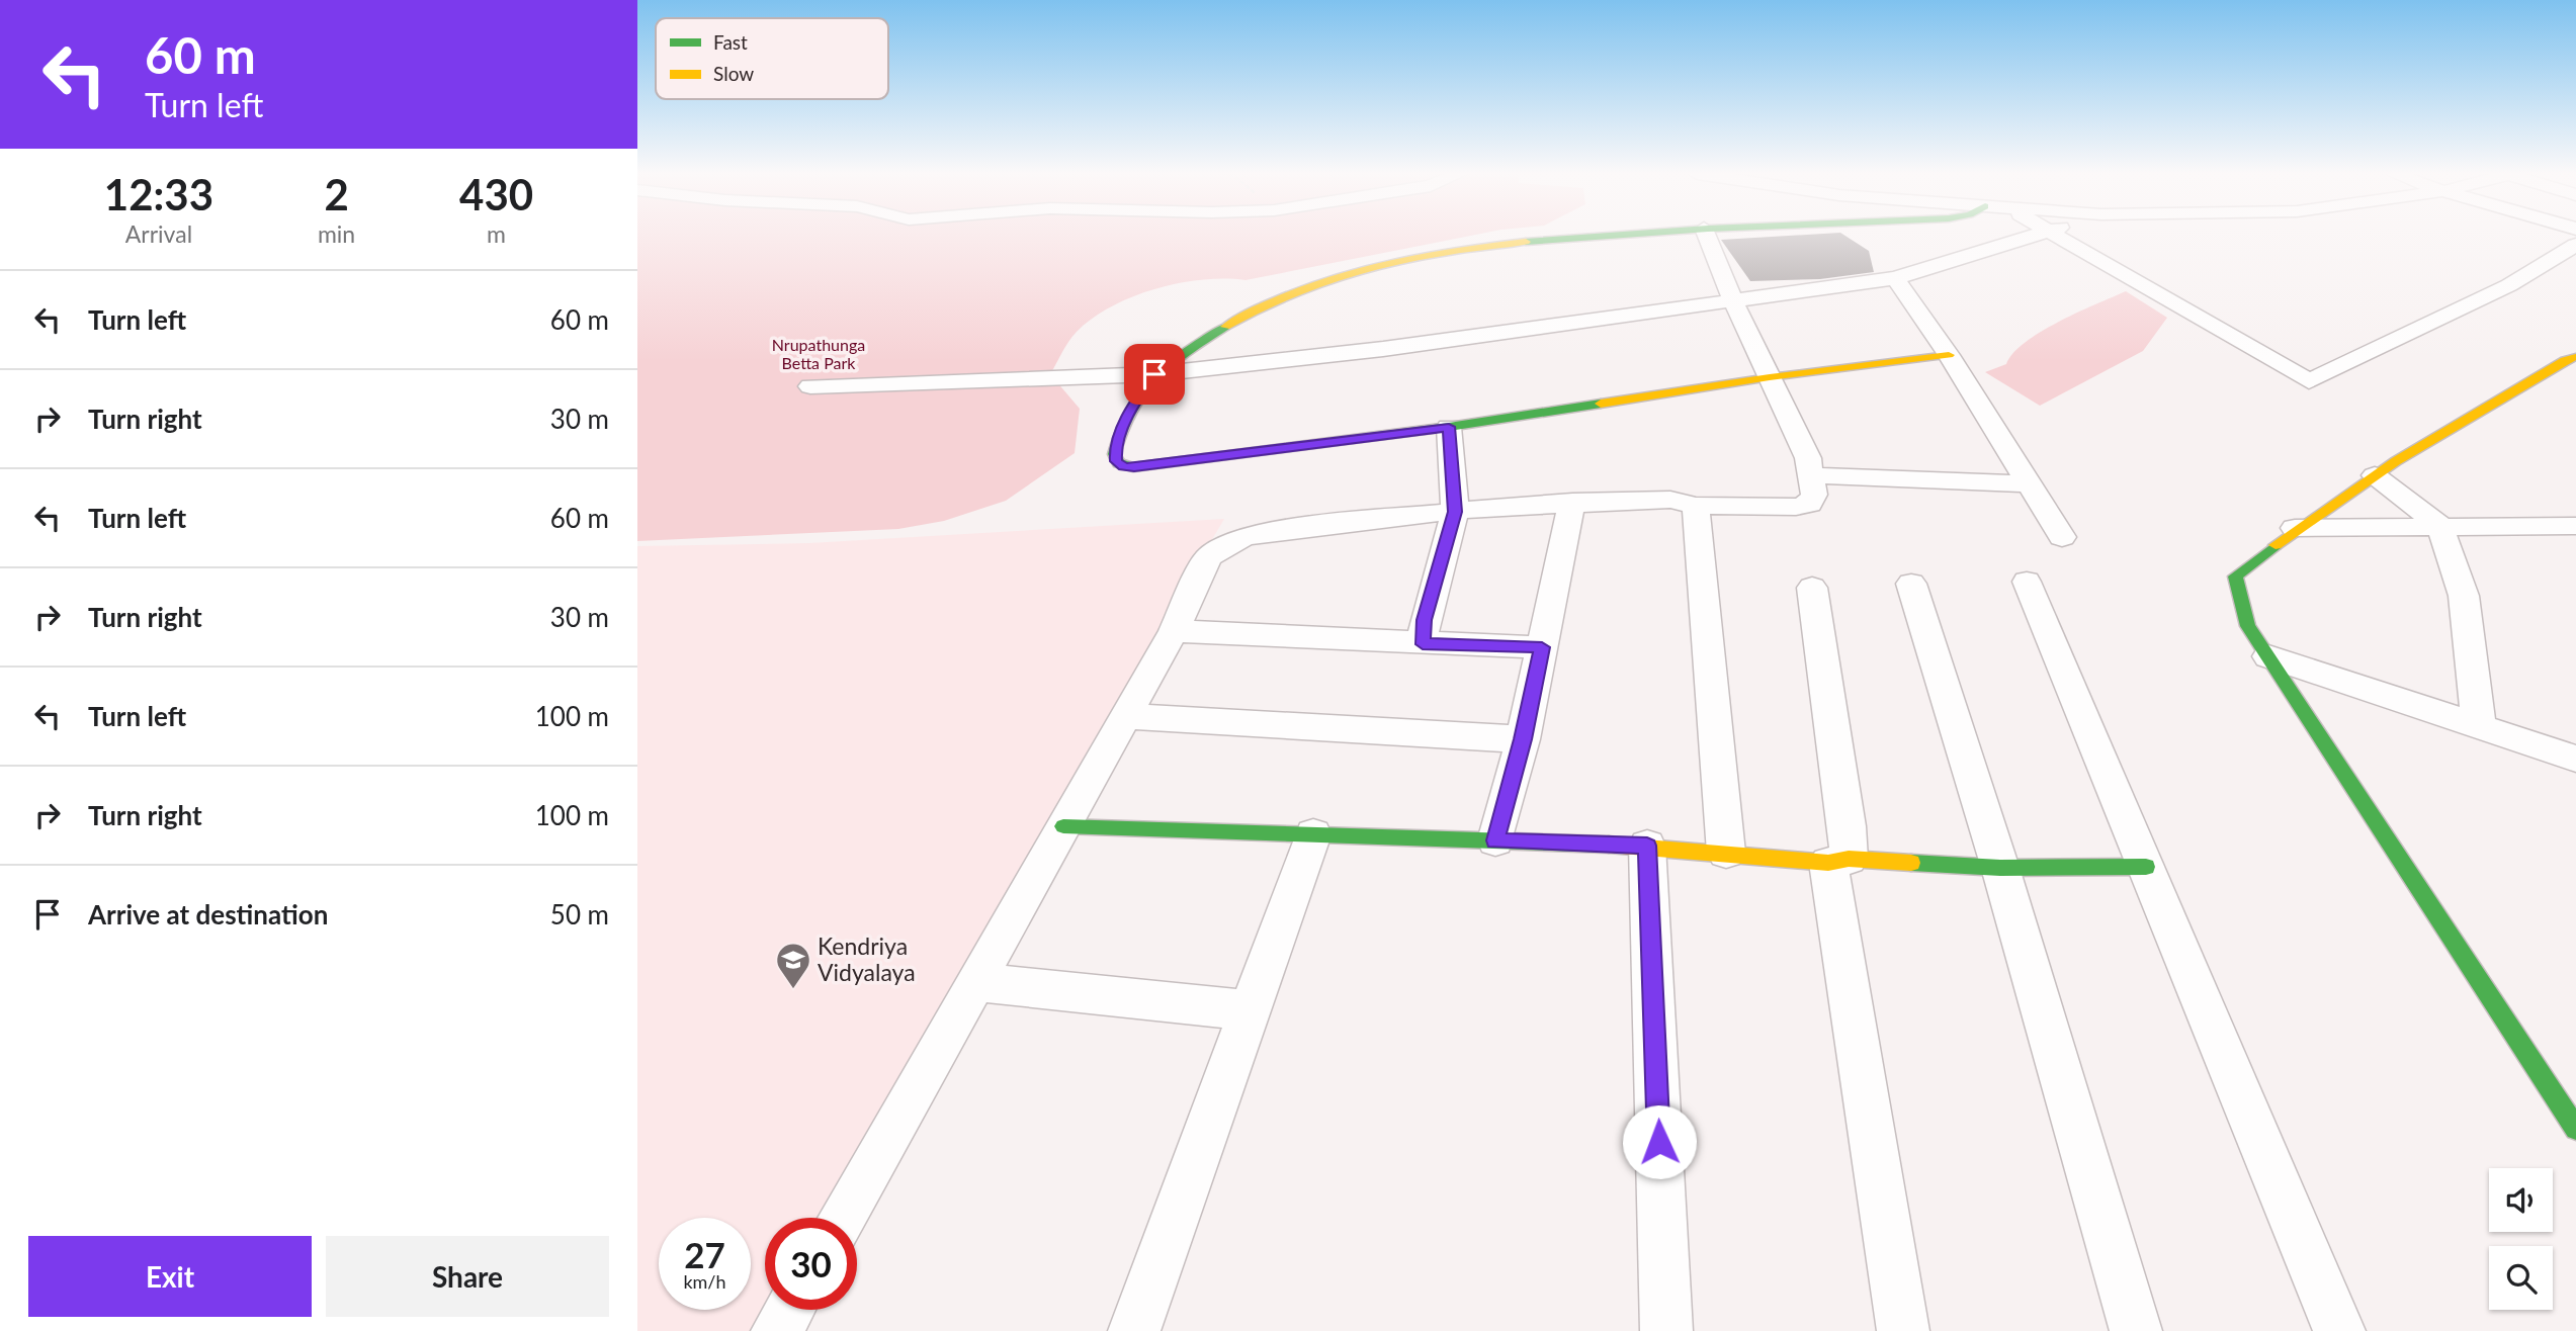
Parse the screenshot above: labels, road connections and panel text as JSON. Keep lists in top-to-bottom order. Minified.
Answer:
{"parks":["Nrupathunga Betta Park"],"places":{"school or university":["Kendriya Vidyalaya"]},"legend":["Fast","Slow"],"page":{"turn":["60 m","Turn left"],"eta":["12:33","Arrival","2","min","430","m"],"list":[{"name":"Turn left","value":"60 m"},{"name":"Turn right","value":"30 m"},{"name":"Turn left","value":"60 m"},{"name":"Turn right","value":"30 m"},{"name":"Turn left","value":"100 m"},{"name":"Turn right","value":"100 m"},{"name":"Arrive at destination","value":"50 m"}],"speed":"27 km/h","limit":"30","buttons":["Exit","Share"]}}
